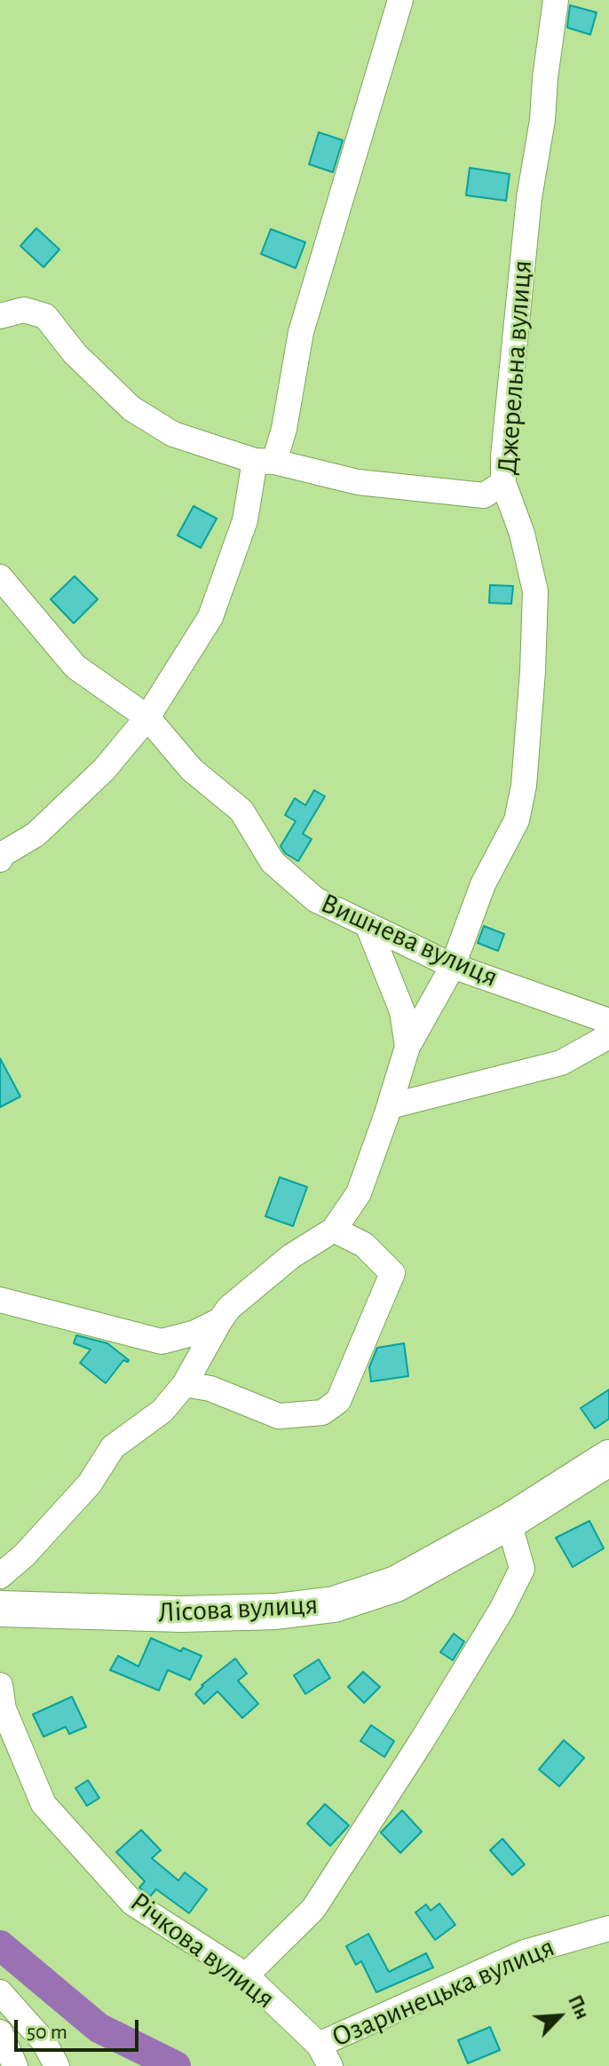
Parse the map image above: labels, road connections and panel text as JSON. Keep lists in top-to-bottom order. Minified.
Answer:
{"streets":{"highway":["Лісова вулиця"],"street":["Джерельна вулиця","Вишнева вулиця","Річкова вулиця","Озаринецька вулиця"]},"crossings":[["Джерельна вулиця","Вишнева вулиця"],["Річкова вулиця","Озаринецька вулиця"]],"scale_bar":"50 m","north":"top right"}
